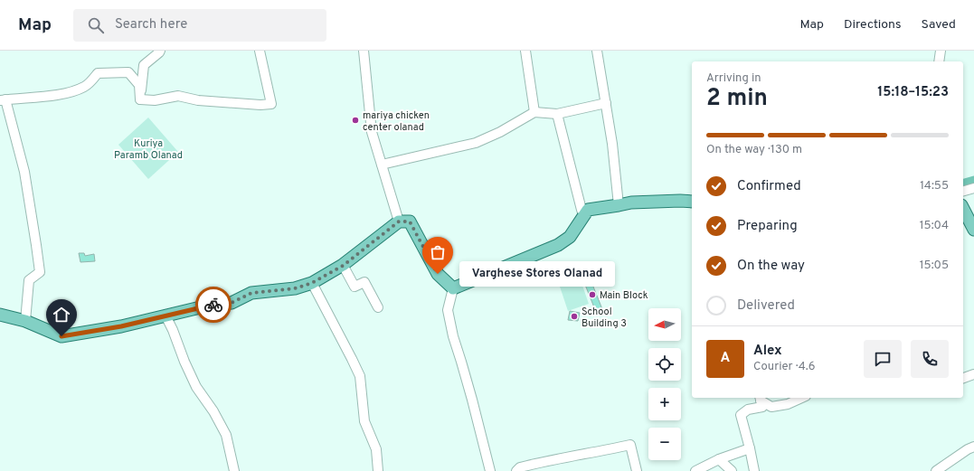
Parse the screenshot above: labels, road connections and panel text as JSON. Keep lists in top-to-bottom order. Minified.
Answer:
{"parks":["Kuriya Paramb Olanad"],"places":["mariya chicken center olanad","Varghese Stores Olanad","Main Block","School Building 3"],"north":"left","page":{"header":"Map","search":"Search here","nav":["Map","Directions","Saved"],"heading":["2 min","Arriving in","15:18–15:23"],"panel":["Alex","Courier · 4.6"],"bar":"On the way · 130 m","list":[["Confirmed","14:55"],["Preparing","15:04"],["On the way","15:05"],"Delivered"],"bubble":"Varghese Stores Olanad","map_buttons":["+","−"],"round":"A"}}
